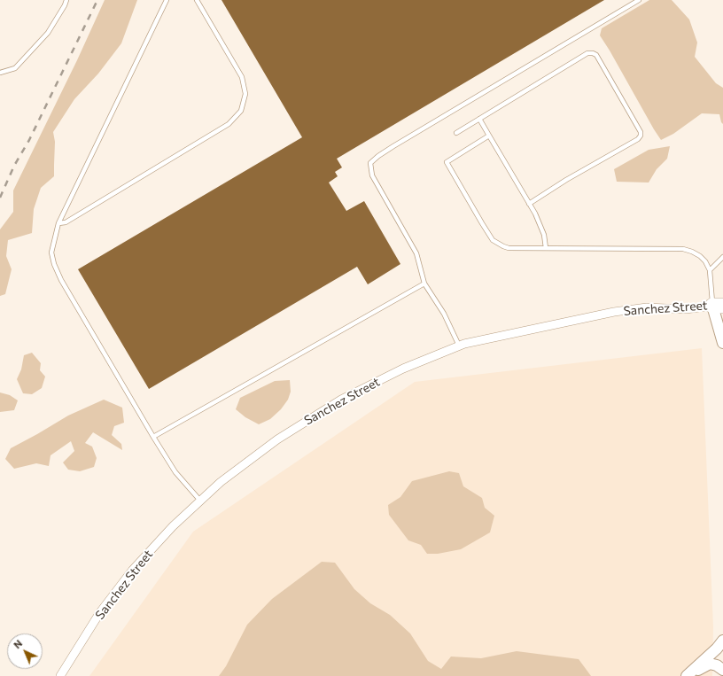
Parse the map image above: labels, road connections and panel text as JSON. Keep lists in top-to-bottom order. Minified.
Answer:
{"streets":{"street":["Sanchez Street"]},"north":"top left"}
